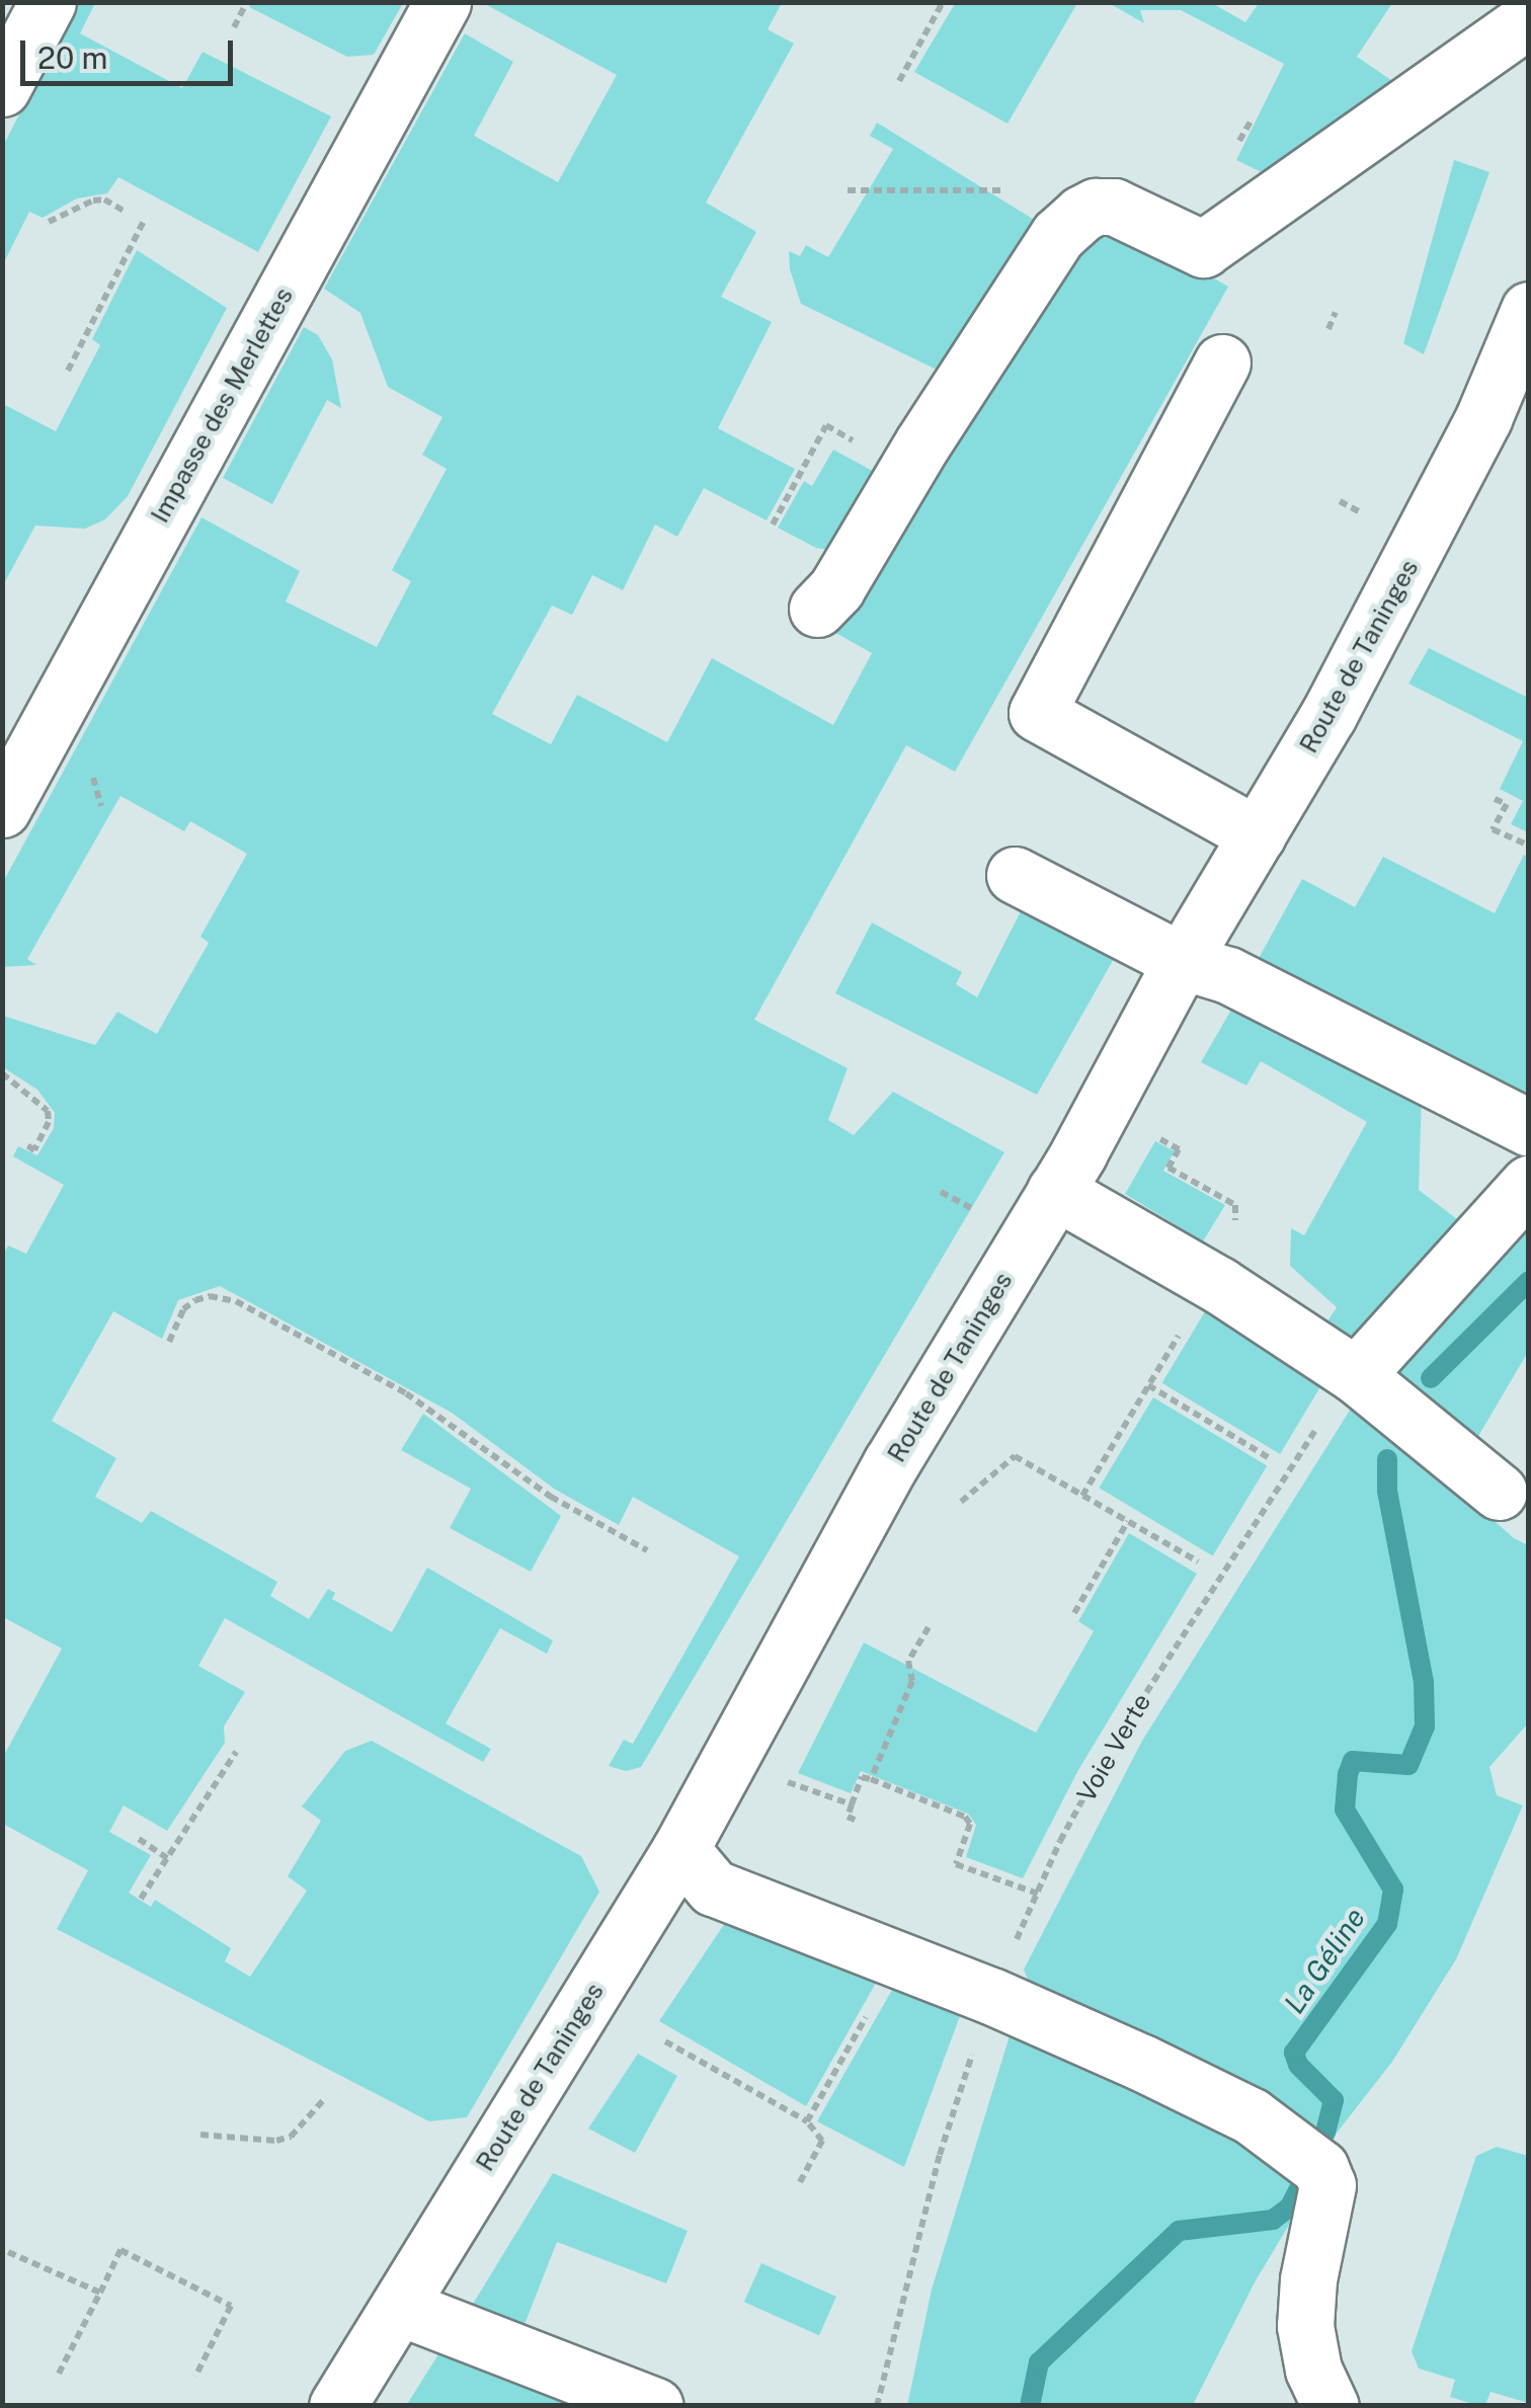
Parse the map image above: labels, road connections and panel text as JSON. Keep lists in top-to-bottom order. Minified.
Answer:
{"streets":{"main road":["Impasse des Merlettes","Route de Taninges"],"path":["Voie Verte"]},"water":["La Géline"],"scale_bar":"20 m"}
